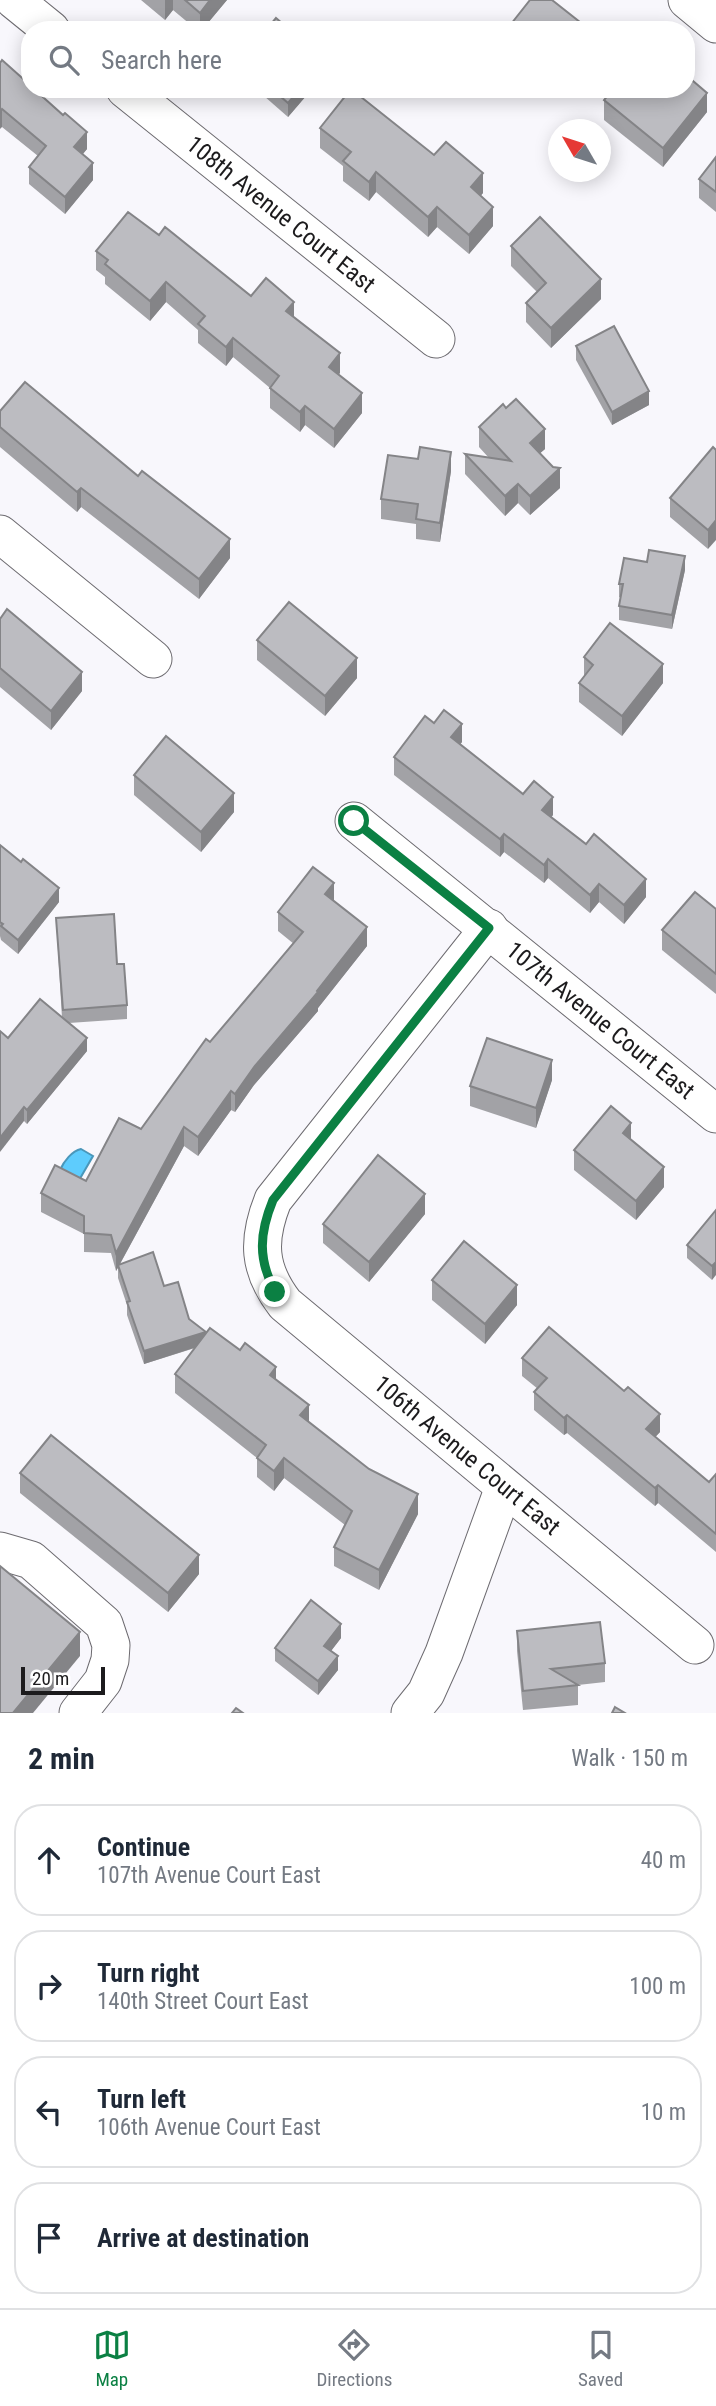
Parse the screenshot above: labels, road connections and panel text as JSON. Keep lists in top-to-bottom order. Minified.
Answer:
{"streets":{"street":["108th Avenue Court East","107th Avenue Court East","106th Avenue Court East"]},"crossings":[["107th Avenue Court East","106th Avenue Court East"]],"scale_bar":"20 m","north":"top left","page":{"search":"Search here","scale":"20 m","heading":["2 min","Walk · 150 m"],"list":[["Continue","107th Avenue Court East","40 m"],["Turn right","140th Street Court East","100 m"],["Turn left","106th Avenue Court East","10 m"],"Arrive at destination"],"nav":["Map","Directions","Saved"]}}
